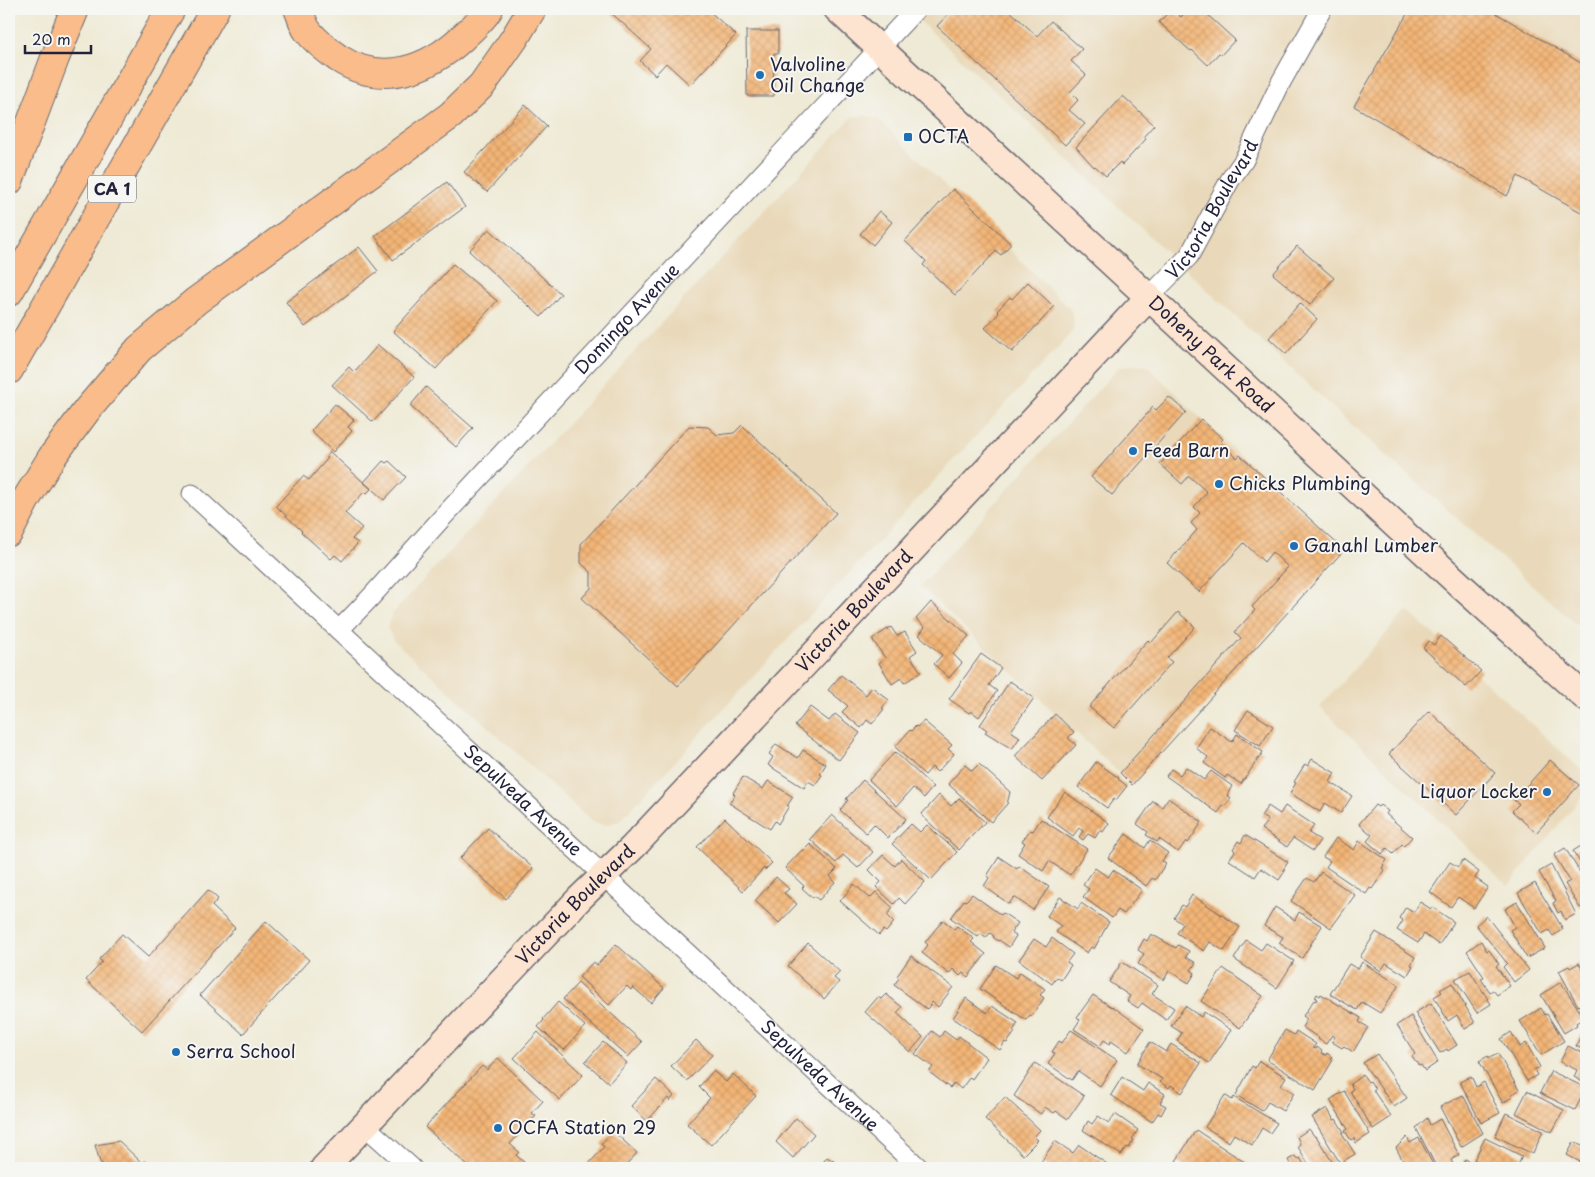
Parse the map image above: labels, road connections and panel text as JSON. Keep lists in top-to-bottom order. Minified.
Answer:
{"streets":{"highway":["CA 1"],"street":["Victoria Boulevard","Domingo Avenue","Doheny Park Road","Sepulveda Avenue"]},"crossings":[["Victoria Boulevard","Doheny Park Road"],["Victoria Boulevard","Sepulveda Avenue"],["Domingo Avenue","Doheny Park Road"],["Domingo Avenue","Sepulveda Avenue"]],"places":{"other":["Valvoline Oil Change","Feed Barn","Chicks Plumbing","Ganahl Lumber","Liquor Locker","Serra School","OCFA Station 29"],"transit":["OCTA"]},"scale_bar":"20 m"}
